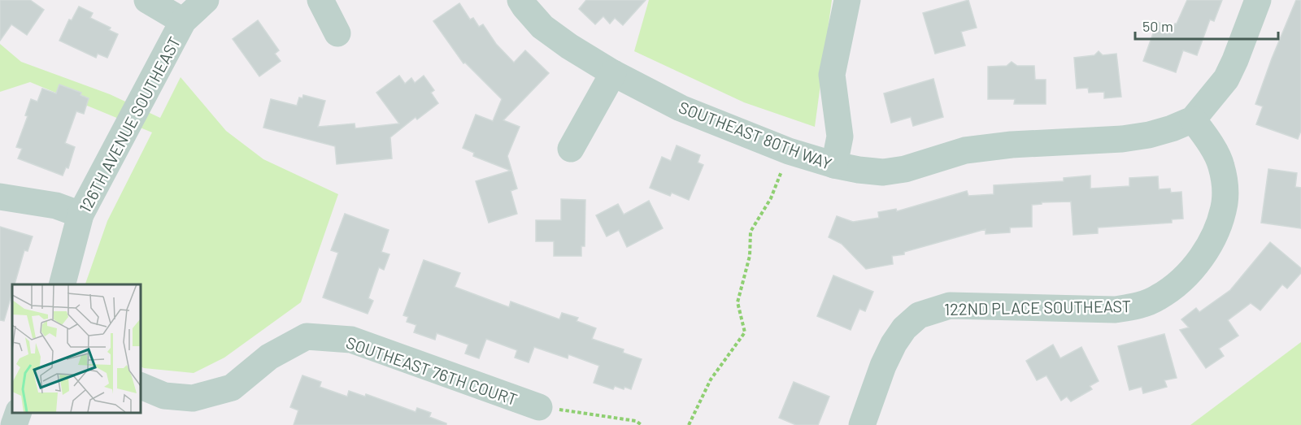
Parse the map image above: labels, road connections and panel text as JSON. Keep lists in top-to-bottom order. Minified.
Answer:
{"streets":{"street":["126TH AVENUE SOUTHEAST","SOUTHEAST 80TH WAY","122ND PLACE SOUTHEAST","SOUTHEAST 76TH COURT"]},"crossings":[["SOUTHEAST 80TH WAY","122ND PLACE SOUTHEAST"]],"scale_bar":"50 m"}
